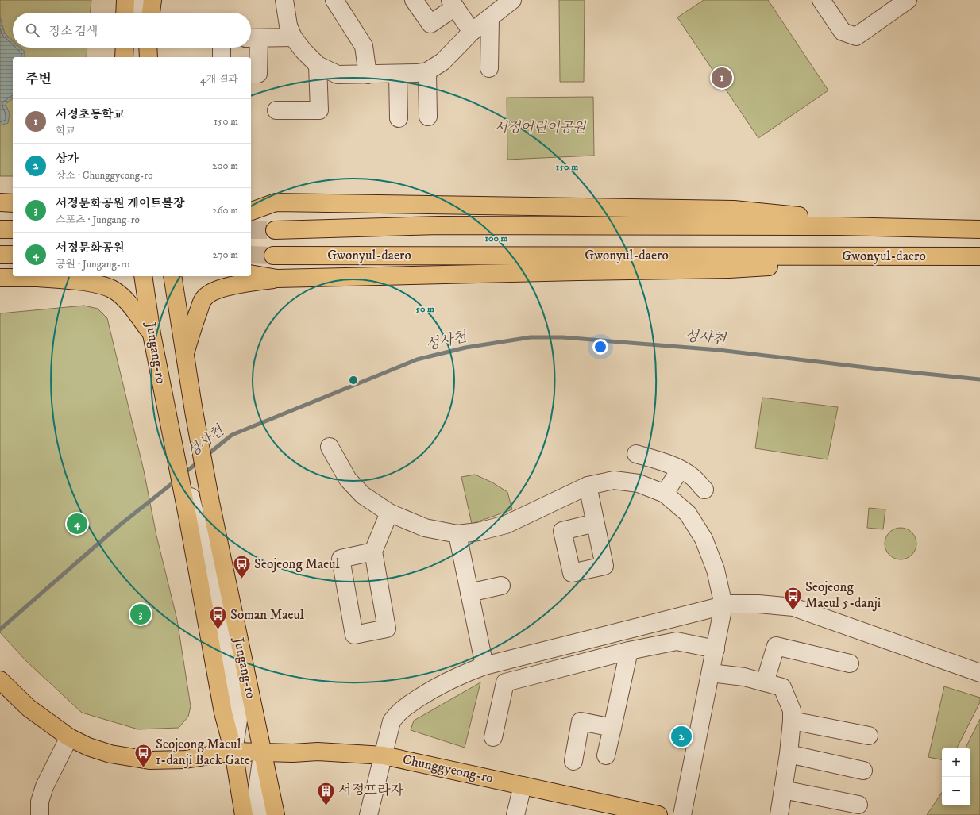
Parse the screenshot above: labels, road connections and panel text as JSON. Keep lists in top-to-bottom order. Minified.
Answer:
{"streets":{"main road":["Gwonyul-daero","Jungang-ro","Chunggyeong-ro"]},"crossings":[["Jungang-ro","Chunggyeong-ro"]],"water":["성사천"],"parks":["서정어린이공원"],"places":{"bus stop":["Seojeong Maeul","Seojeong Maeul 5-danji","Soman Maeul","Seojeong Maeul 1-danji Back Gate"],"building":["서정프라자"]},"page":{"search":"장소 검색","heading":["주변","4개 결과"],"pins":["1","4","3","2"],"list":[{"mark":"1","name":"서정초등학교","note":"학교","value":"150 m"},{"mark":"2","name":"상가","note":"장소 · Chunggyeong-ro","value":"200 m"},{"mark":"3","name":"서정문화공원 게이트볼장","note":"스포츠 · Jungang-ro","value":"260 m"},{"mark":"4","name":"서정문화공원","note":"공원 · Jungang-ro","value":"270 m"}],"map_buttons":["+","−"]},"rings":["150 m","100 m","50 m"]}
